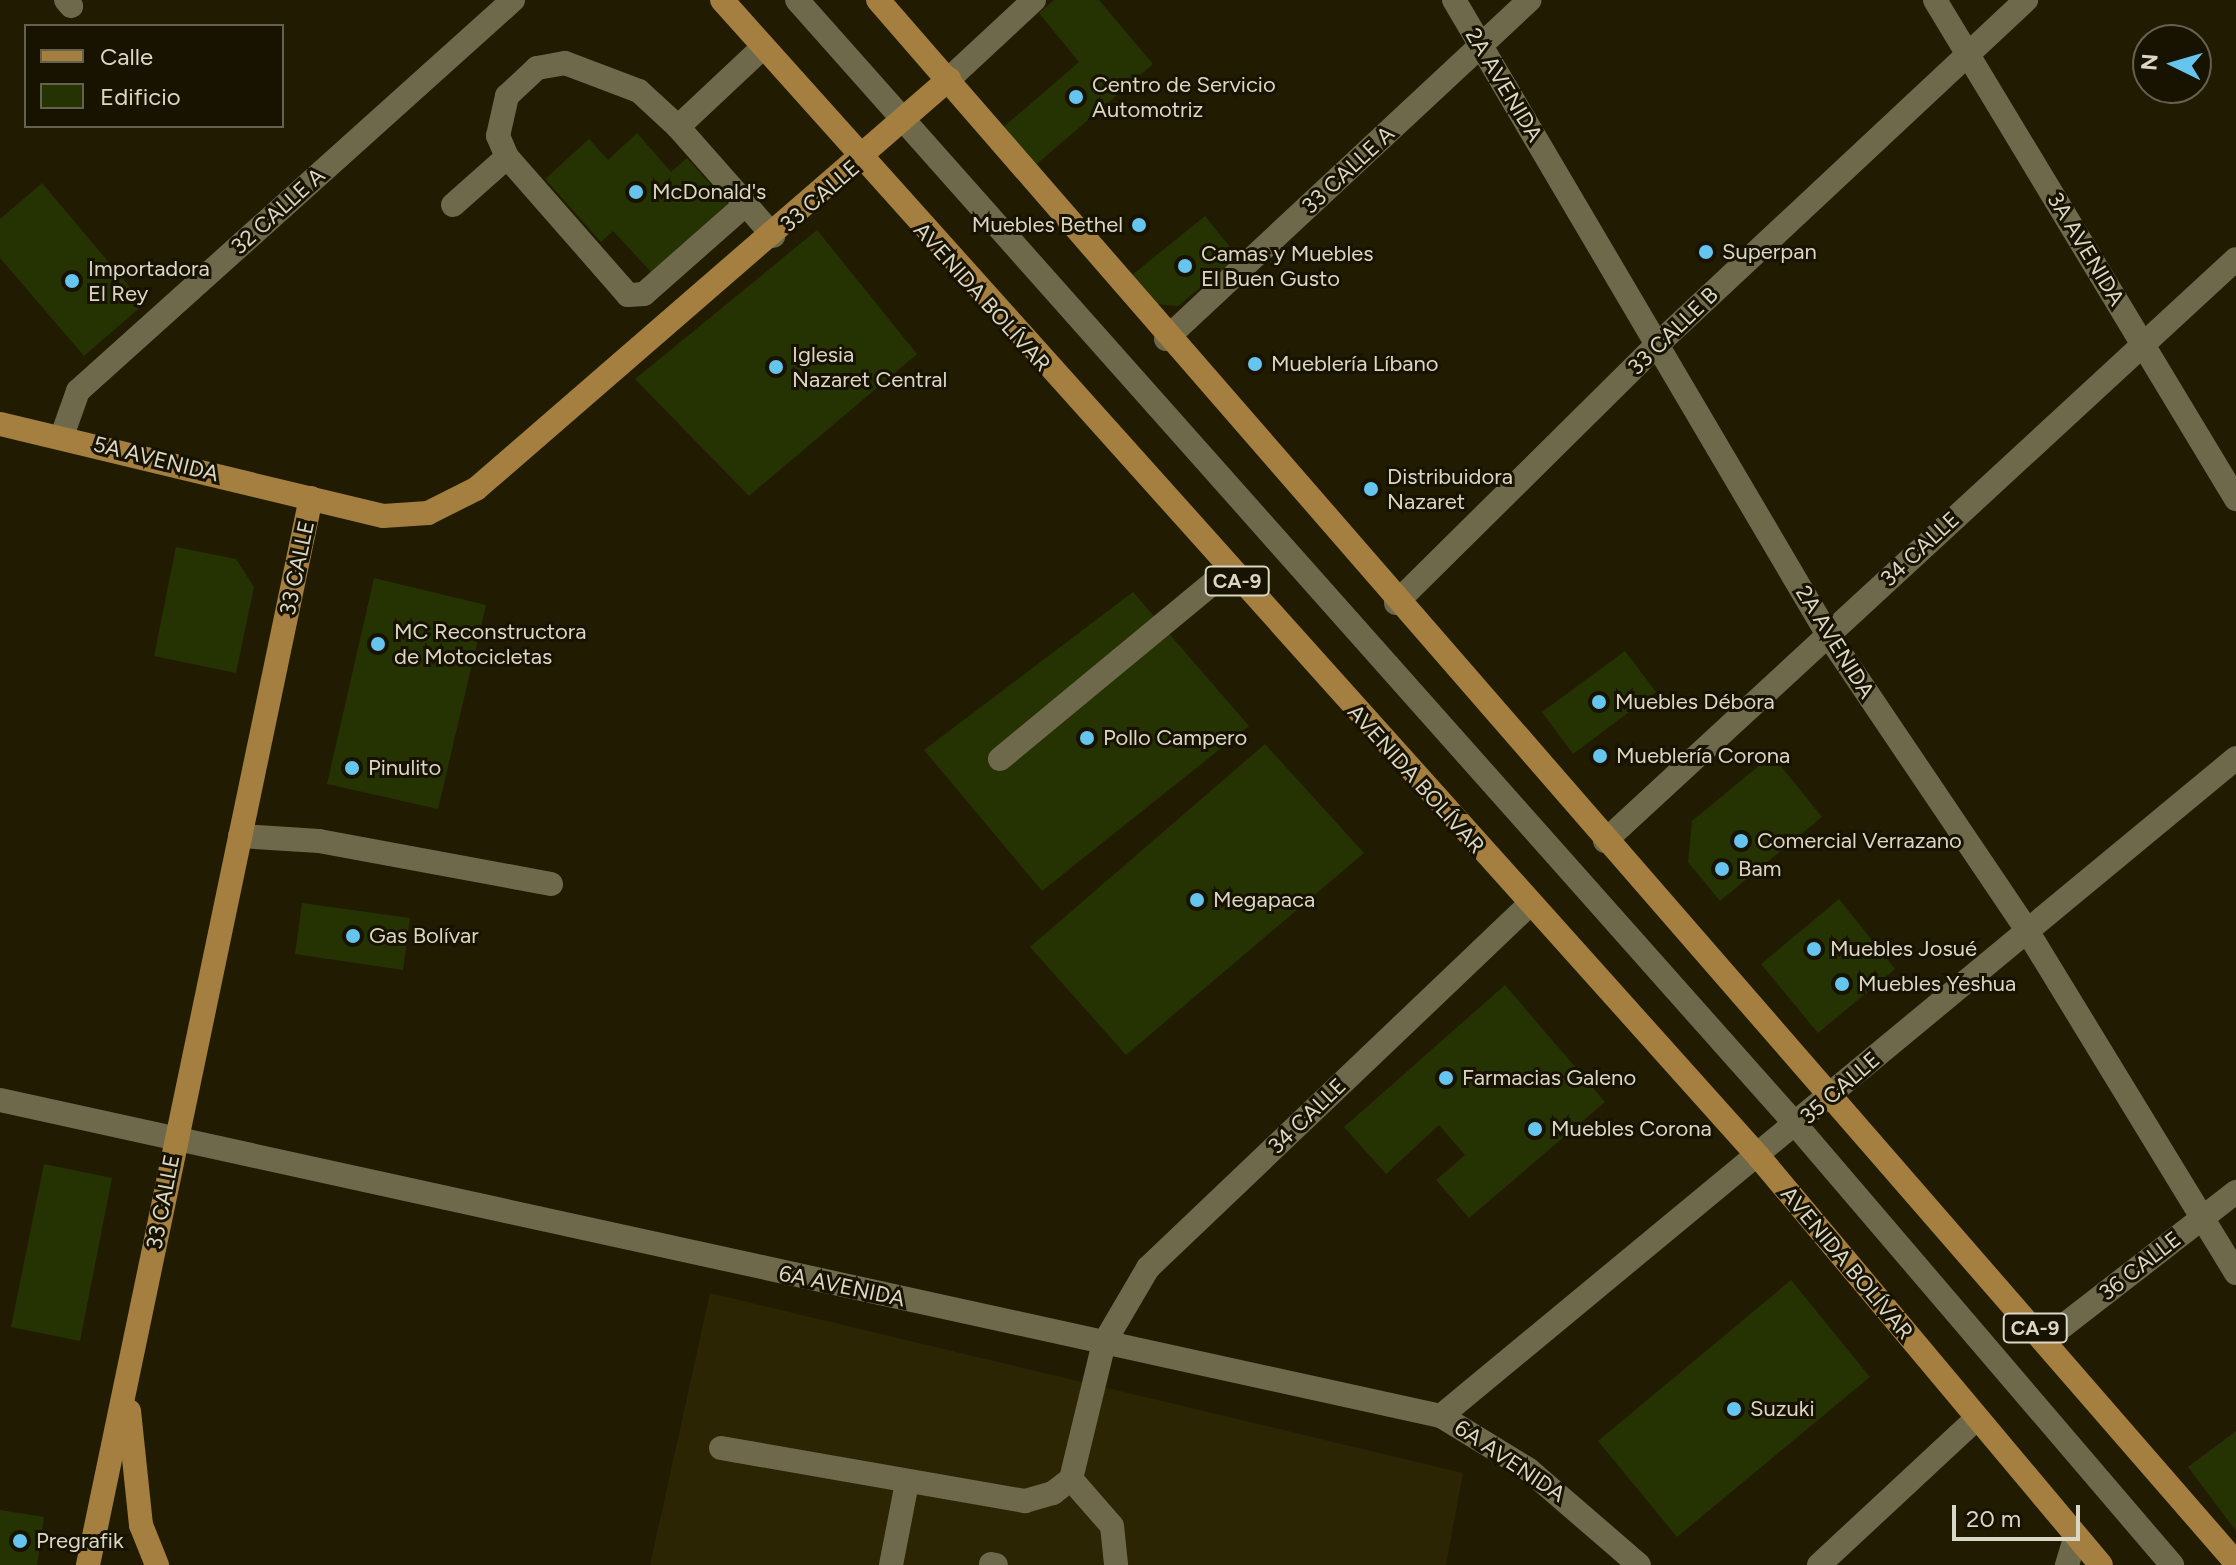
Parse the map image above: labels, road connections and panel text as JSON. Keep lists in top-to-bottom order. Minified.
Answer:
{"streets":{"main road":["33 CALLE","AVENIDA BOLÍVAR","5A AVENIDA","CA-9"],"street":["2A AVENIDA","33 CALLE A","32 CALLE A","3A AVENIDA","33 CALLE B","34 CALLE","35 CALLE","36 CALLE","6A AVENIDA"]},"crossings":[["2A AVENIDA","33 CALLE A"],["2A AVENIDA","33 CALLE B"],["2A AVENIDA","34 CALLE"],["2A AVENIDA","35 CALLE"],["2A AVENIDA","36 CALLE"],["33 CALLE A","CA-9"],["33 CALLE","AVENIDA BOLÍVAR"],["33 CALLE","5A AVENIDA"],["33 CALLE","CA-9"],["33 CALLE","6A AVENIDA"],["32 CALLE A","5A AVENIDA"],["3A AVENIDA","33 CALLE B"],["3A AVENIDA","34 CALLE"],["AVENIDA BOLÍVAR","34 CALLE"],["AVENIDA BOLÍVAR","35 CALLE"],["33 CALLE B","CA-9"],["34 CALLE","CA-9"],["34 CALLE","6A AVENIDA"],["CA-9","35 CALLE"],["CA-9","36 CALLE"],["35 CALLE","6A AVENIDA"]],"places":["Centro de Servicio Automotriz","McDonald's","Muebles Bethel","Superpan","Camas y Muebles El Buen Gusto","Importadora El Rey","Mueblería Líbano","Iglesia Nazaret Central","Distribuidora Nazaret","MC Reconstructora de Motocicletas","Muebles Débora","Pollo Campero","Mueblería Corona","Pinulito","Comercial Verrazano","Bam","Megapaca","Gas Bolívar","Muebles Josué","Muebles Yeshua","Farmacias Galeno","Muebles Corona","Suzuki","Pregrafik"],"legend":["Calle","Edificio"],"scale_bar":"20 m","north":"left"}
